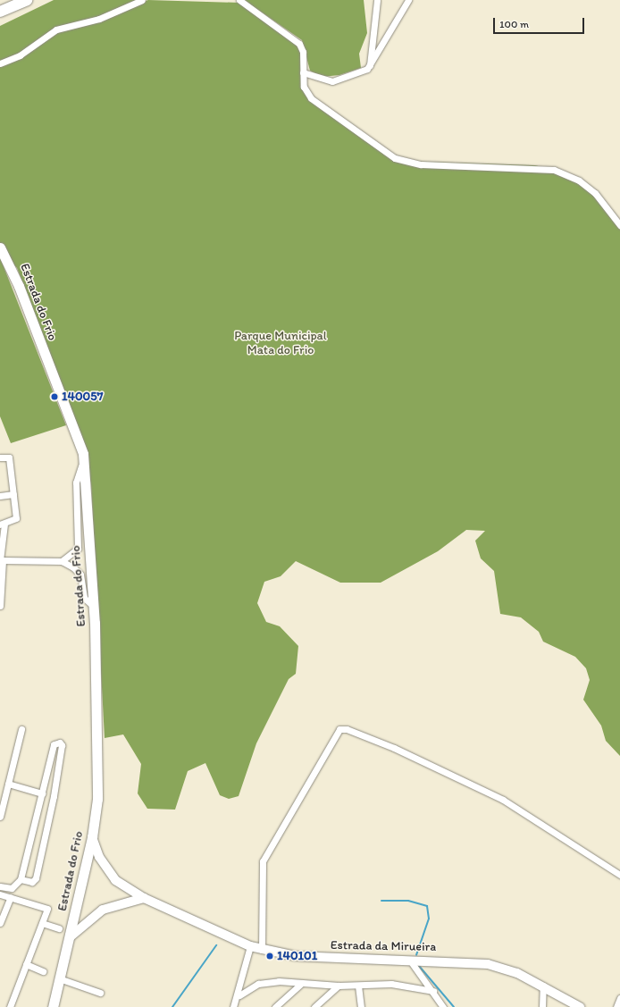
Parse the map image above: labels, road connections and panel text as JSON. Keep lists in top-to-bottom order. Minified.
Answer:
{"streets":{"main road":["Estrada do Frio","Estrada da Mirueira"]},"crossings":[["Estrada do Frio","Estrada da Mirueira"]],"parks":["Parque Municipal Mata do Frio"],"places":["140057","140101"],"scale_bar":"100 m"}
